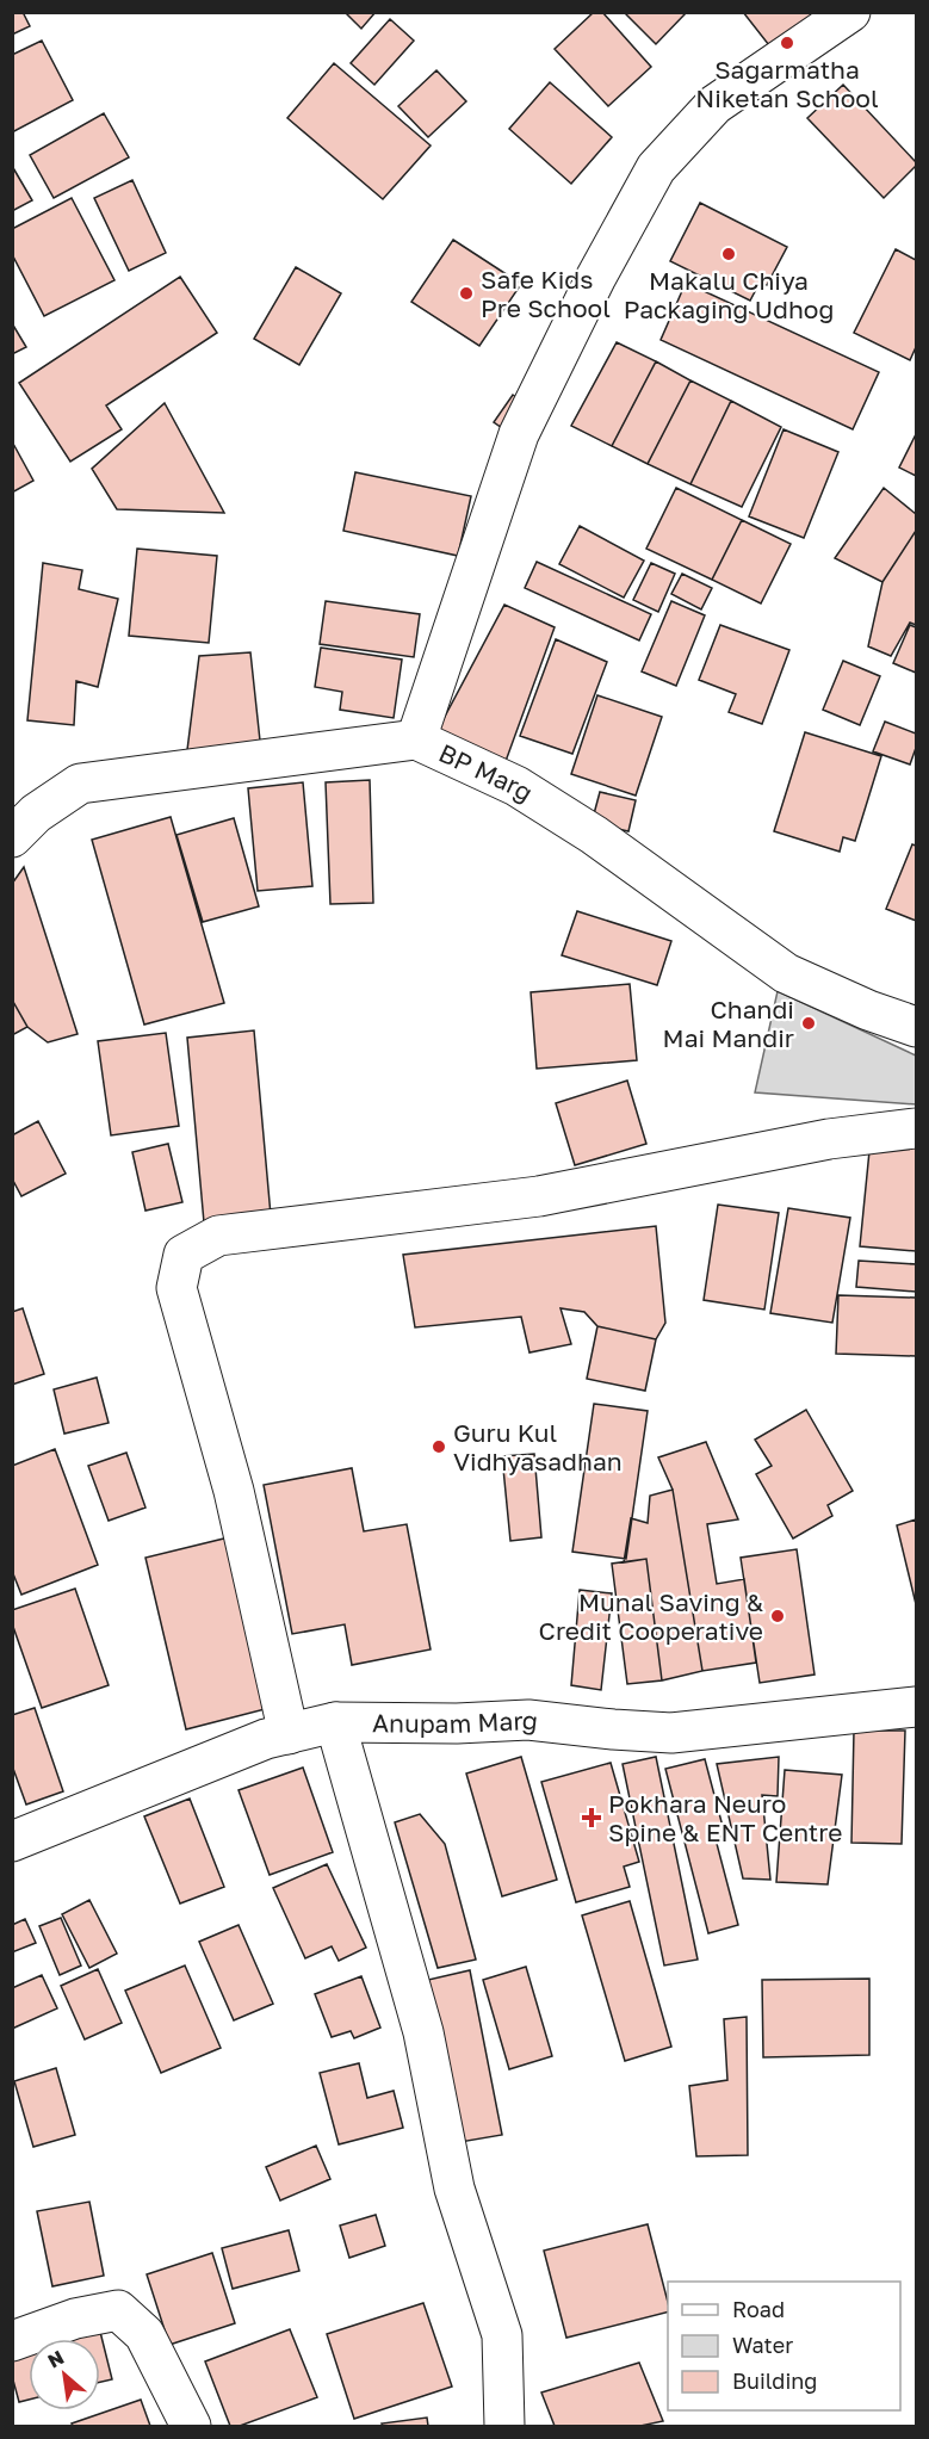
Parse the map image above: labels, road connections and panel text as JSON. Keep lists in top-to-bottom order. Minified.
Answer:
{"streets":{"street":["BP Marg","Anupam Marg"]},"places":{"other":["Sagarmatha Niketan School","Makalu Chiya Packaging Udhog","Safe Kids Pre School","Chandi Mai Mandir","Guru Kul Vidhyasadhan","Munal Saving & Credit Cooperative"],"health":["Pokhara Neuro Spine & ENT Centre"]},"legend":["Road","Water","Building"],"north":"top left"}
